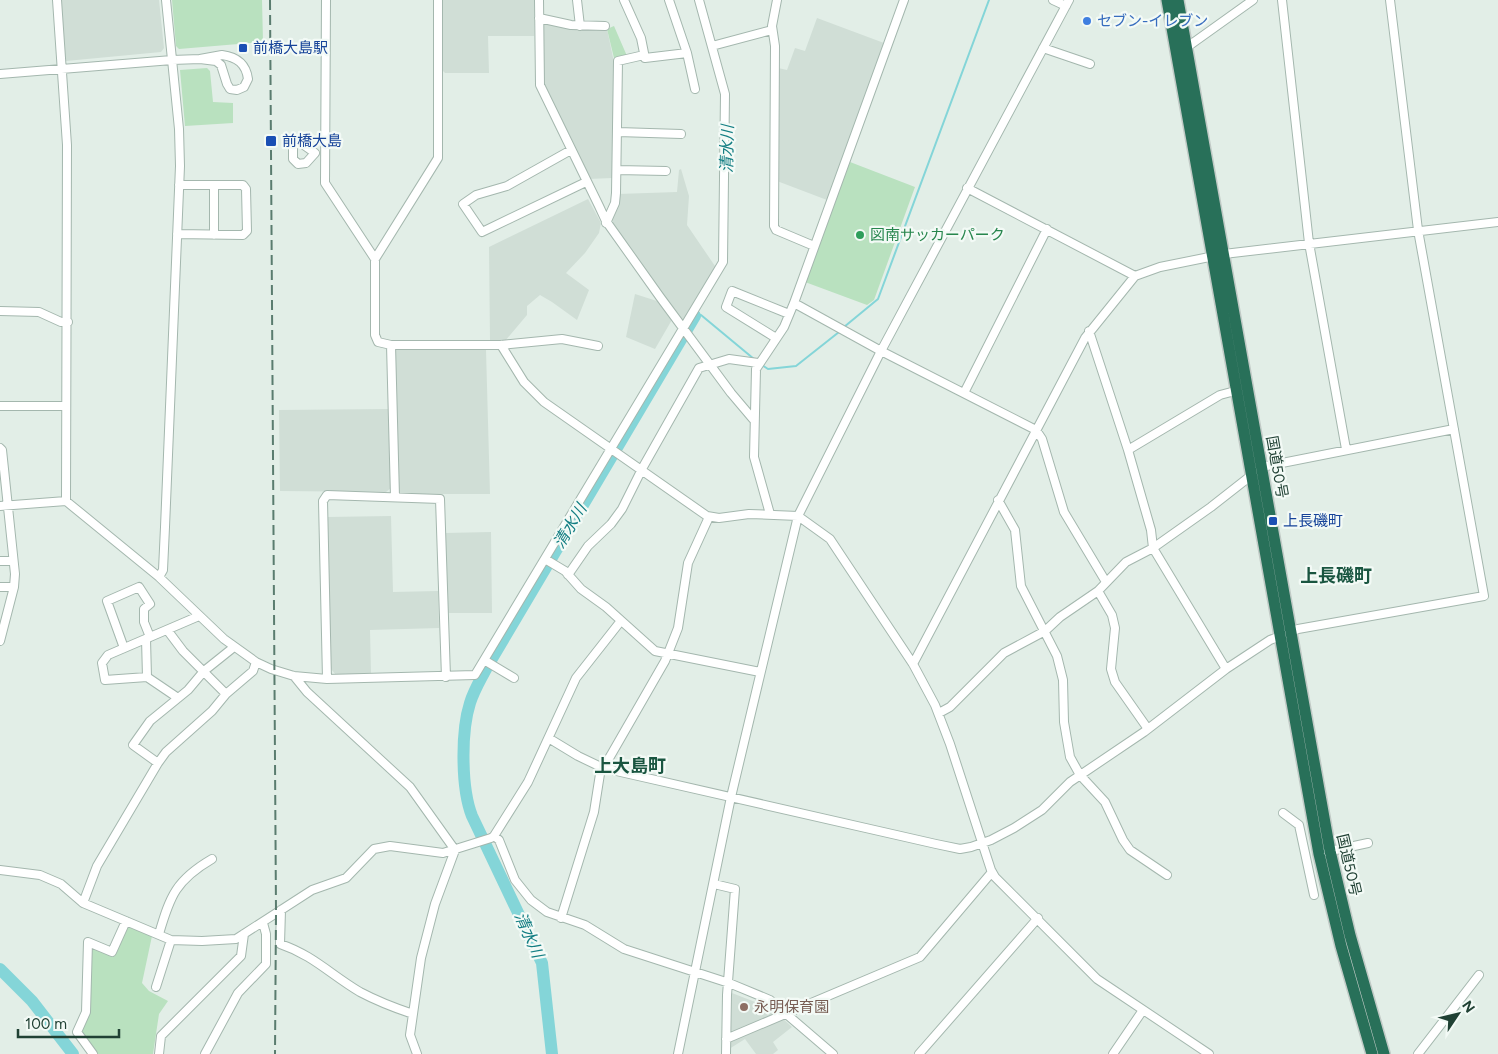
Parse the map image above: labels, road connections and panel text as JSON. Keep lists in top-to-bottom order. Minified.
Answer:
{"streets":{"highway":["国道50号"]},"districts":["上長磯町","上大島町"],"water":["清水川"],"places":{"other":["セブン-イレブン","図南サッカーパーク","永明保育園"],"transit":["前橋大島駅","前橋大島","上長磯町"]},"scale_bar":"100 m","north":"top right"}
